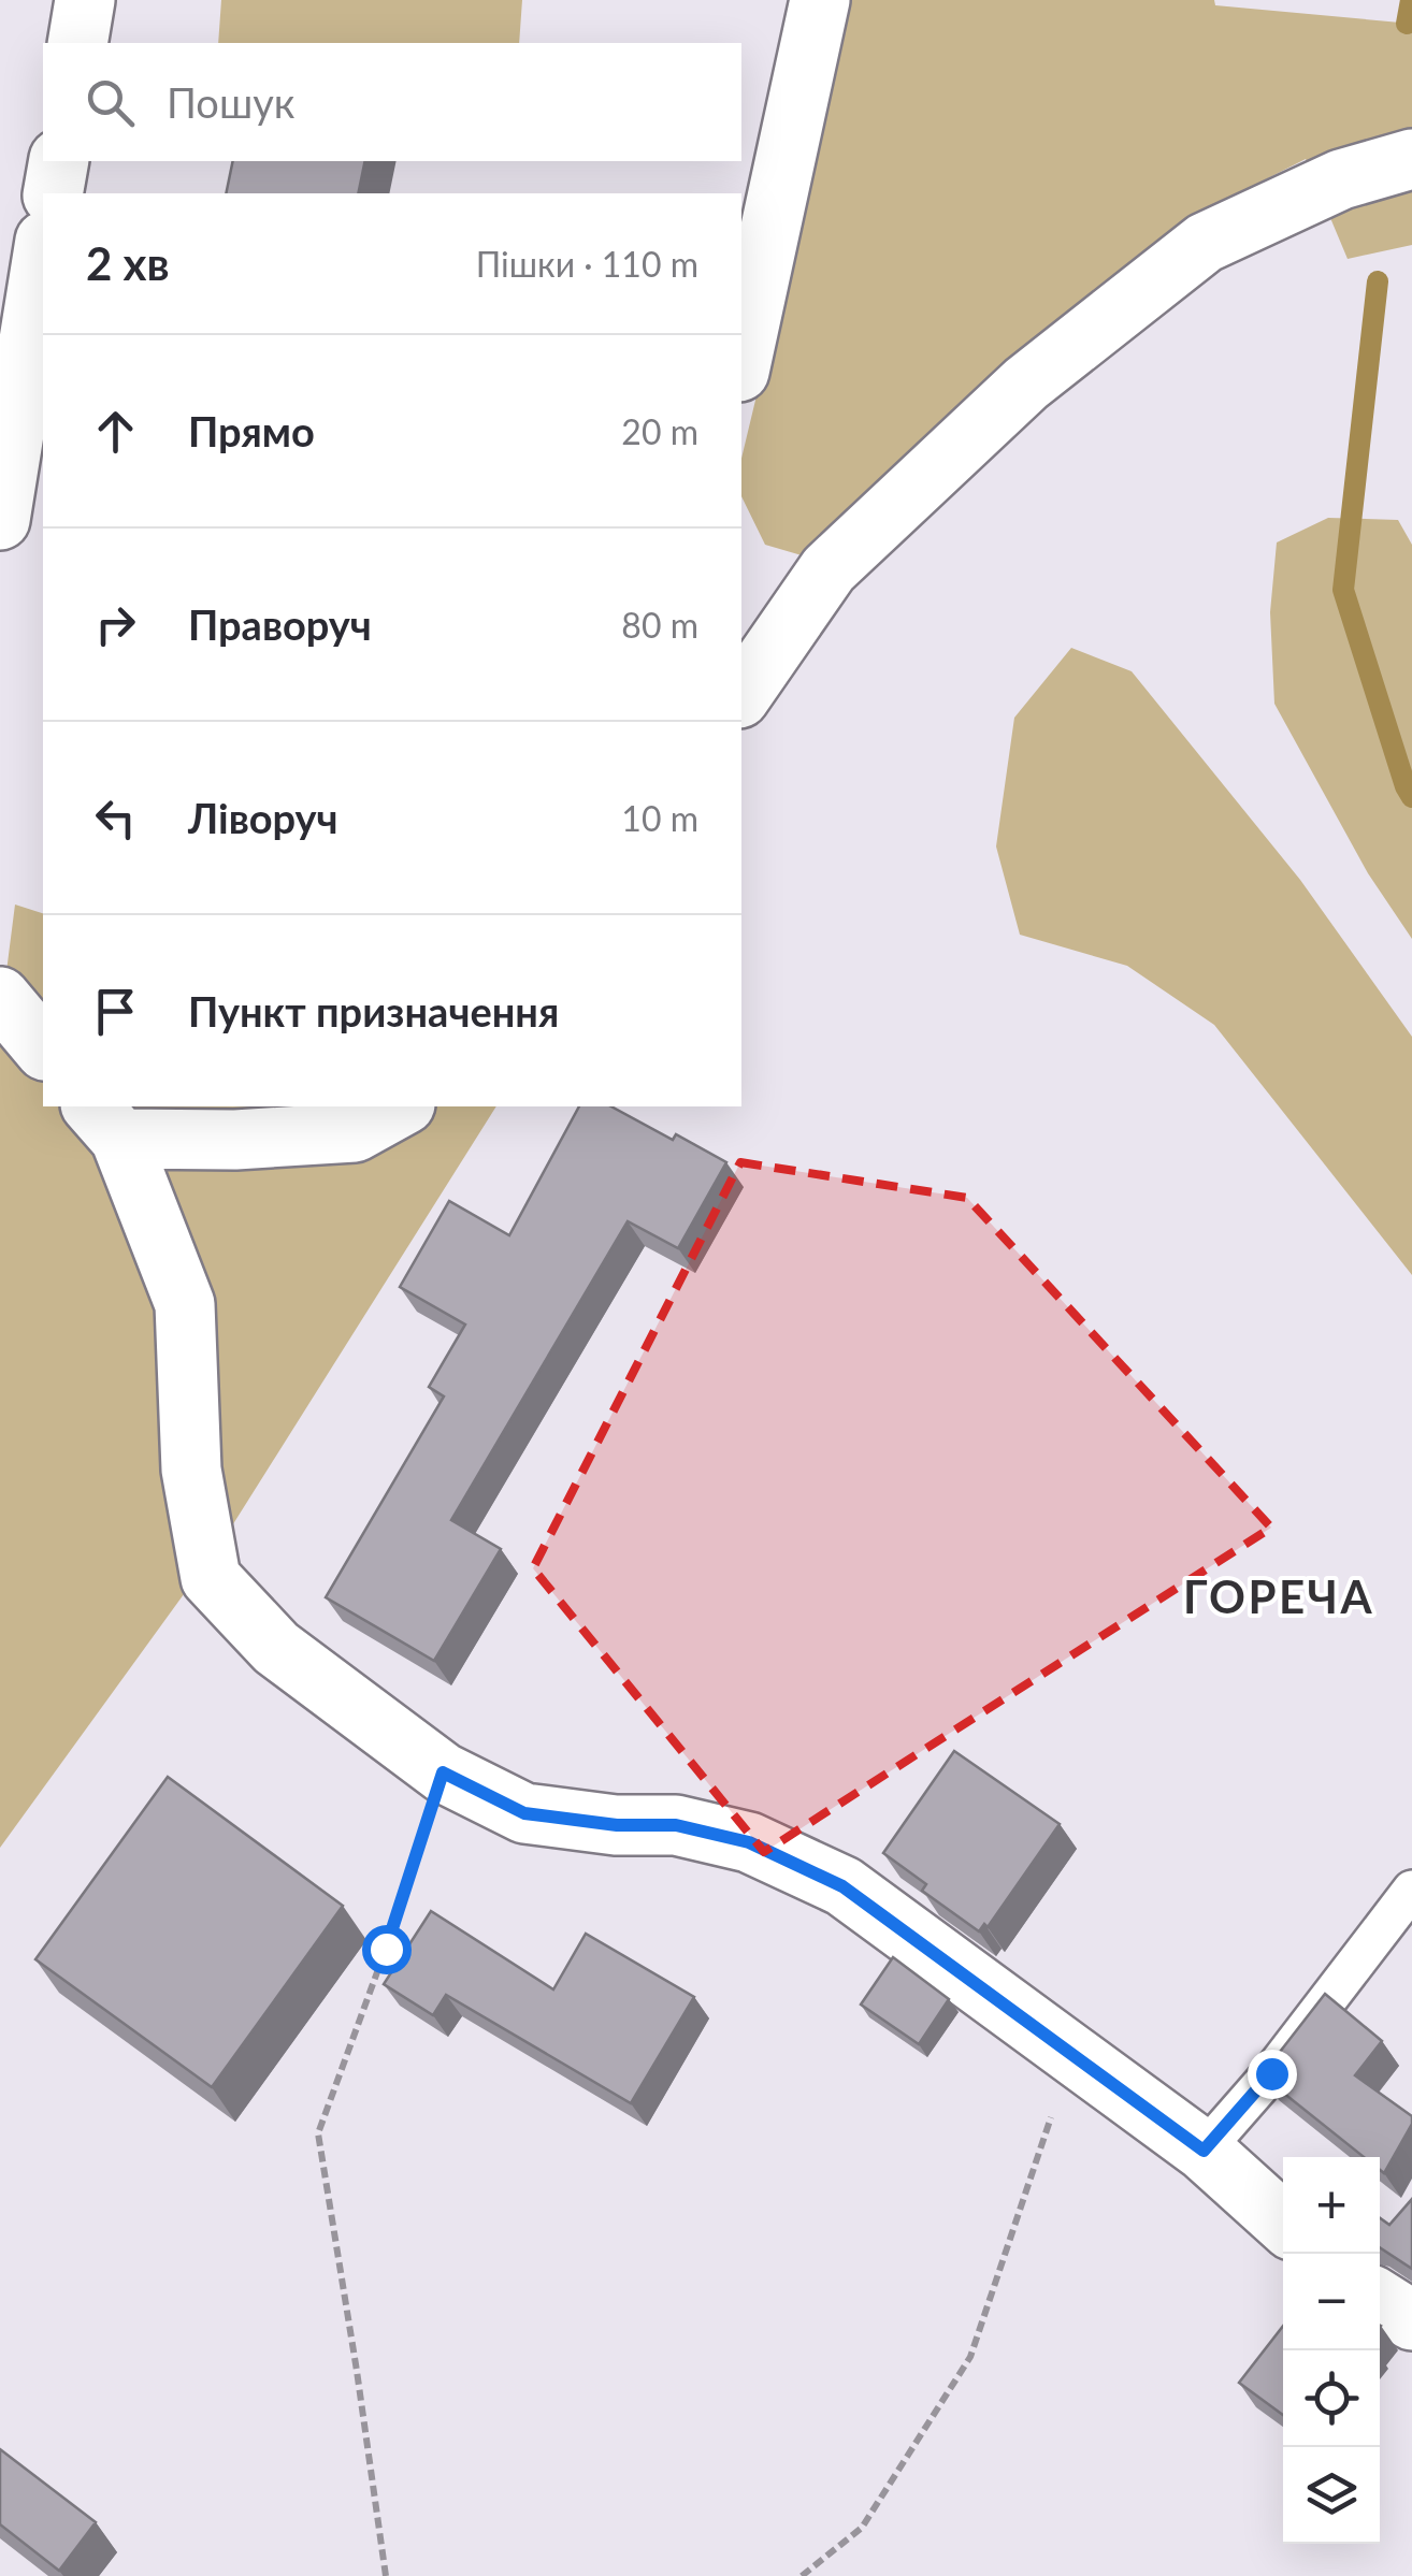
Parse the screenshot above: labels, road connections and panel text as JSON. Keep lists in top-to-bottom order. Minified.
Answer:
{"districts":["ГОРЕЧА"],"page":{"search":"Пошук","heading":["2 хв","Пішки · 110 m"],"list":[["Прямо","20 m"],["Праворуч","80 m"],["Ліворуч","10 m"],"Пункт призначення"],"map_buttons":["+","−"]}}
